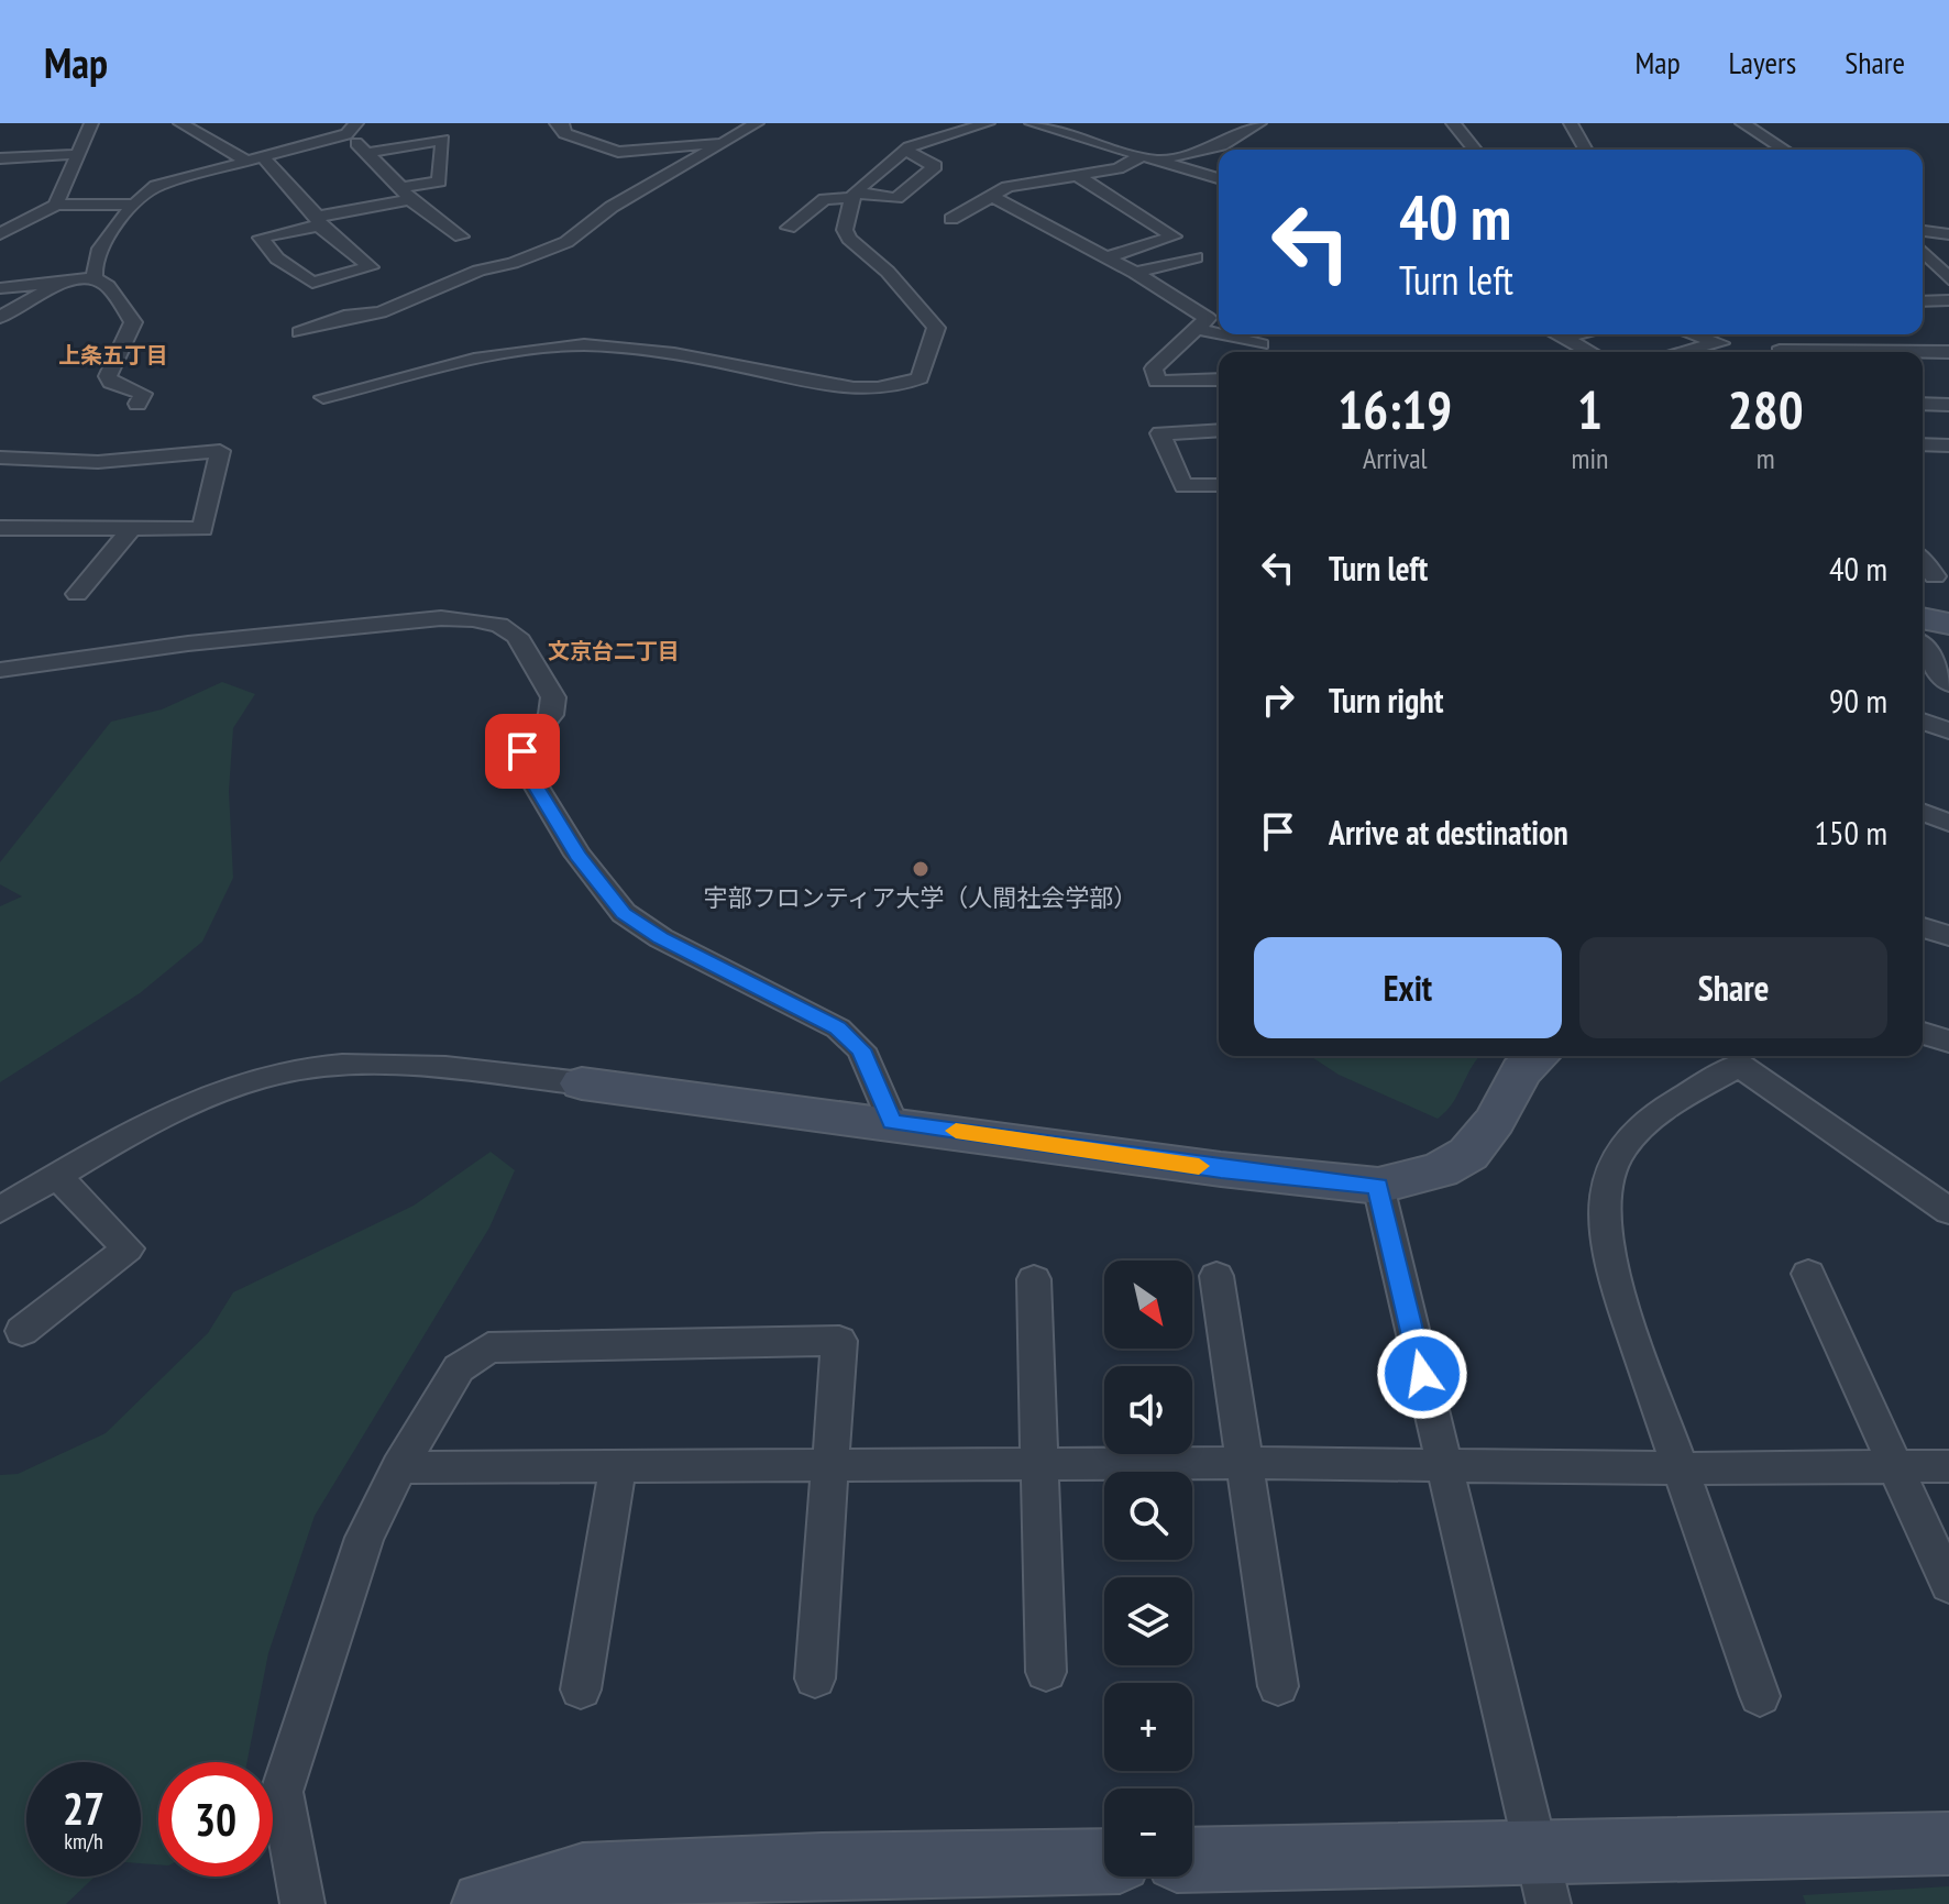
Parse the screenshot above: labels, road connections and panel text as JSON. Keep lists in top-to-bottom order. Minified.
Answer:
{"districts":["上条五丁目","文京台二丁目"],"places":["宇部フロンティア大学（人間社会学部）"],"north":"bottom right","page":{"header":"Map","nav":["Map","Layers","Share"],"turn":["40 m","Turn left"],"eta":["16:19","Arrival","1","min","280","m"],"list":[{"name":"Turn left","value":"40 m"},{"name":"Turn right","value":"90 m"},{"name":"Arrive at destination","value":"150 m"}],"buttons":["Exit","Share"],"map_buttons":["+","−"],"speed":"27 km/h","limit":"30"}}
